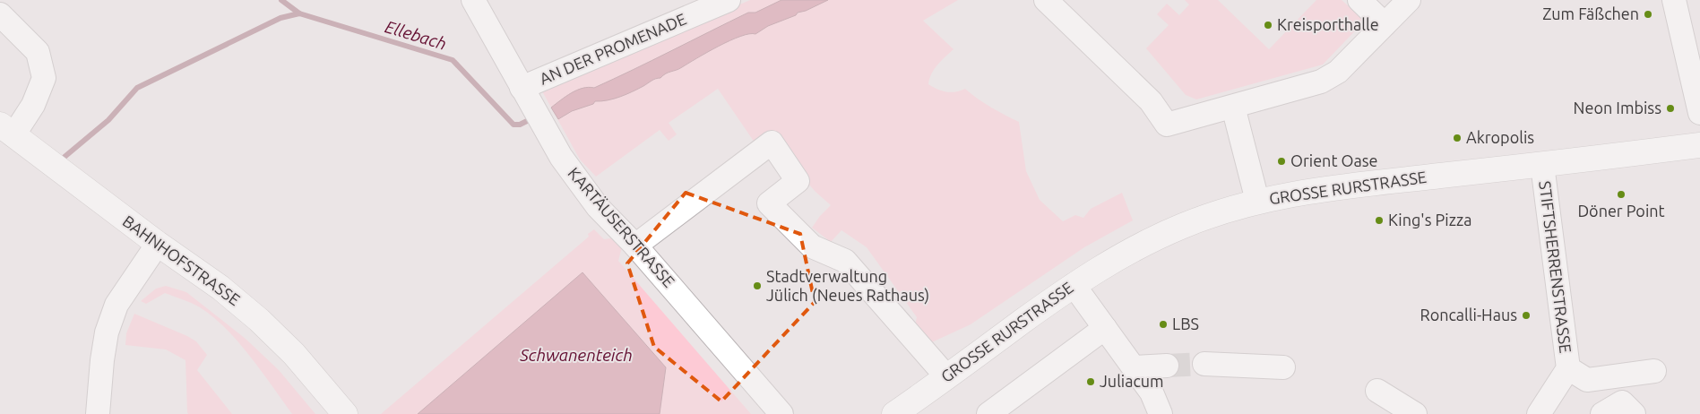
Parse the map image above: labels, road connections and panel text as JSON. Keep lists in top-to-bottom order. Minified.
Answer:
{"streets":{"main road":["GROSSE RURSTRASSE","BAHNHOFSTRASSE"],"street":["AN DER PROMENADE","KARTÄUSERSTRASSE","STIFTSHERRENSTRASSE"]},"crossings":[["AN DER PROMENADE","KARTÄUSERSTRASSE"],["GROSSE RURSTRASSE","STIFTSHERRENSTRASSE"]],"water":["Ellebach","Schwanenteich"],"places":["Zum Fäßchen","Kreisporthalle","Neon Imbiss","Akropolis","Orient Oase","Döner Point","King's Pizza","Stadtverwaltung Jülich (Neues Rathaus)","Roncalli-Haus","LBS","Juliacum"]}
